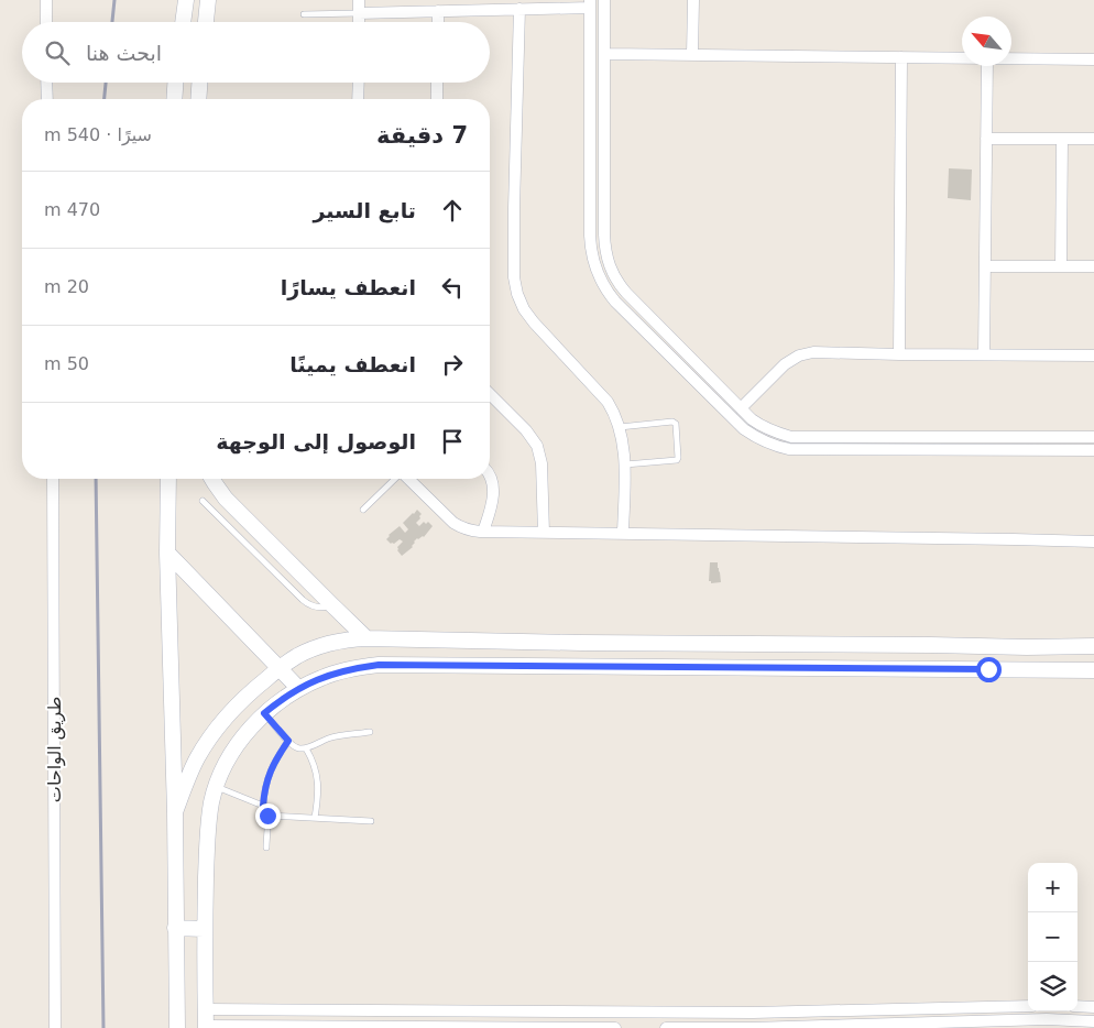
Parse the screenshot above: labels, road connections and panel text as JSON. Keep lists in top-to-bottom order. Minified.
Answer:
{"streets":{"street":["طريق الواحات"]},"north":"top left","page":{"search":"ابحث هنا","heading":["7 دقيقة","سيرًا · 540 m"],"list":[["تابع السير","470 m"],["انعطف يسارًا","20 m"],["انعطف يمينًا","50 m"],"الوصول إلى الوجهة"],"map_buttons":["+","−"]}}
